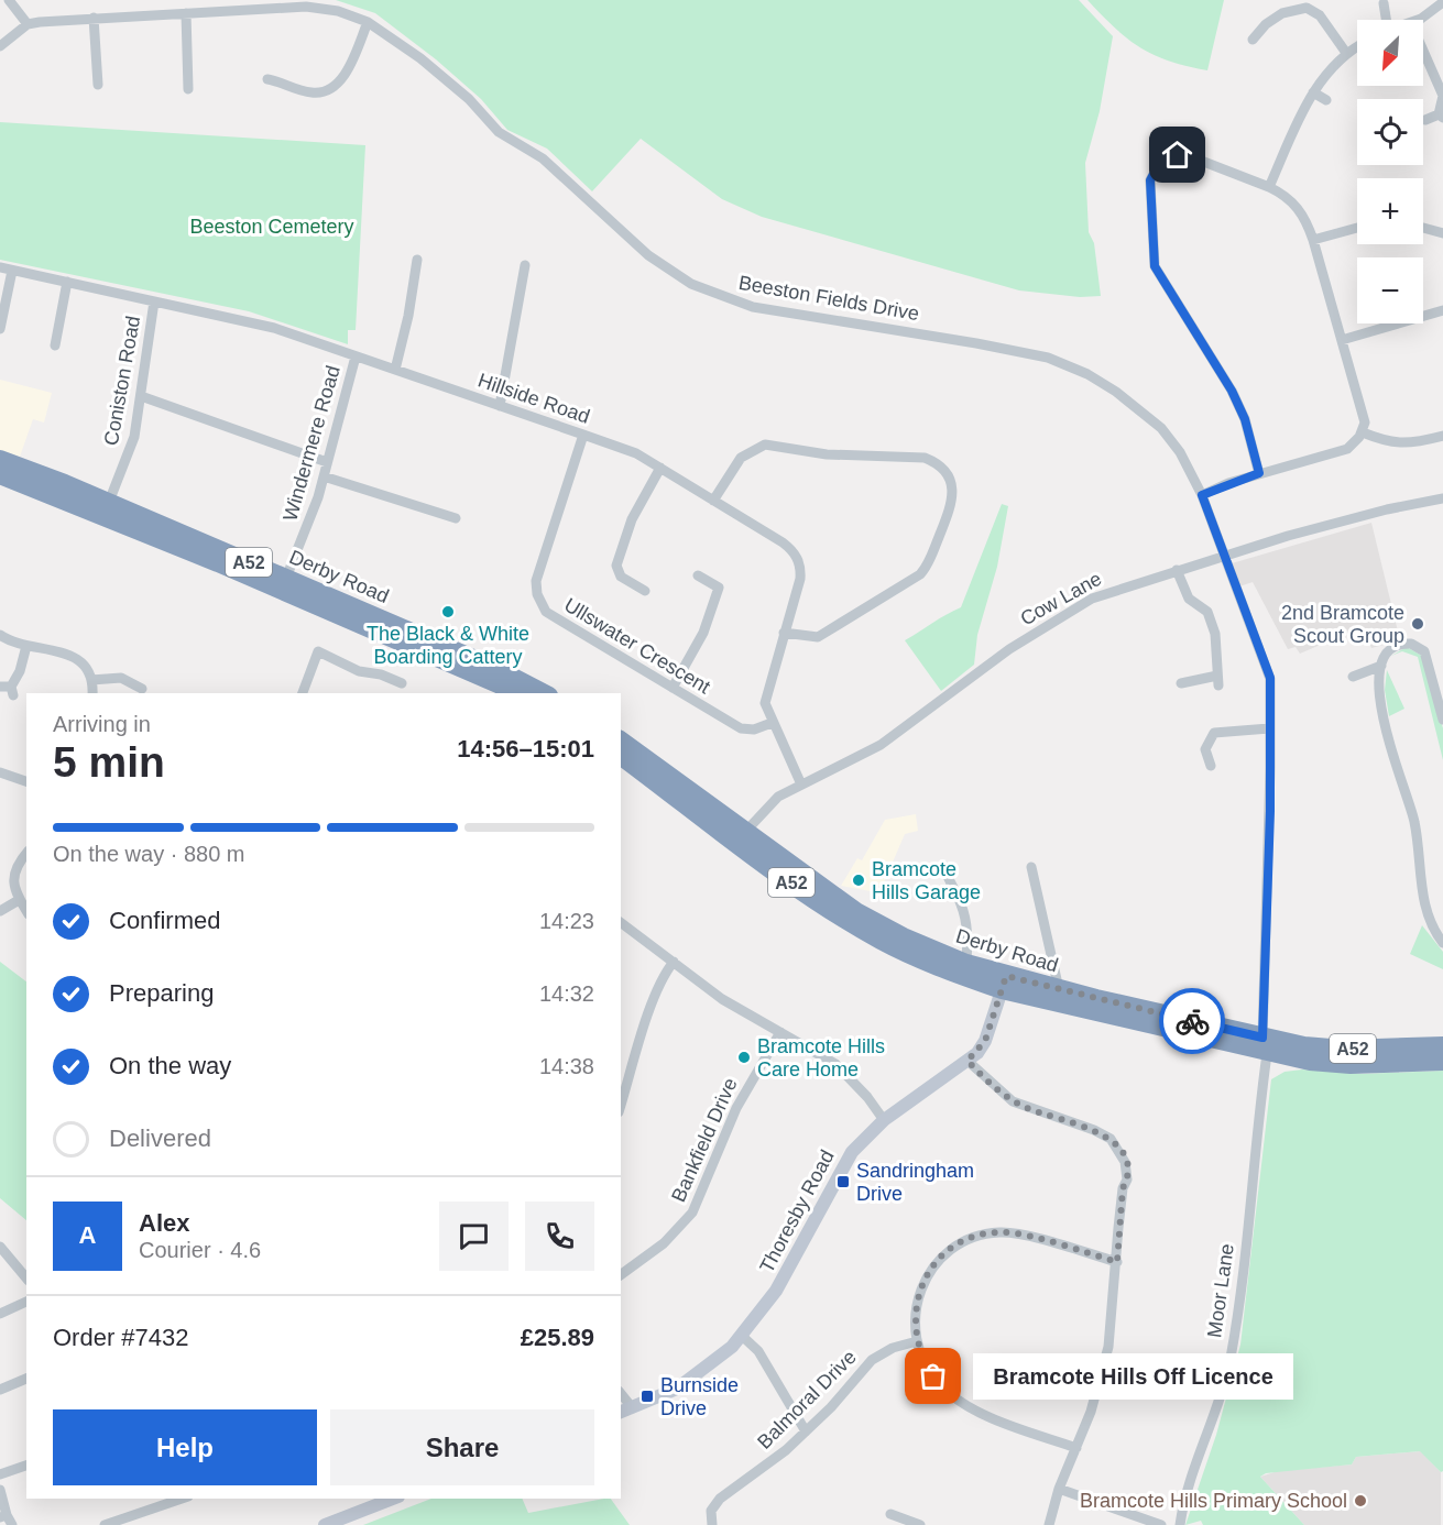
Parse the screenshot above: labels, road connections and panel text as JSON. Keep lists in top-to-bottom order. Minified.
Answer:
{"streets":{"highway":["A52","Derby Road"],"street":["Beeston Fields Drive","Coniston Road","Hillside Road","Windermere Road","Cow Lane","Ullswater Crescent","Bankfield Drive","Thoresby Road","Moor Lane","Balmoral Drive"]},"crossings":[["Beeston Fields Drive","Cow Lane"],["Beeston Fields Drive","Moor Lane"],["Coniston Road","Hillside Road"],["Coniston Road","Derby Road"],["Hillside Road","Windermere Road"],["Hillside Road","Cow Lane"],["Hillside Road","Ullswater Crescent"],["Windermere Road","Derby Road"],["Derby Road","Cow Lane"],["Derby Road","Thoresby Road"],["Derby Road","Moor Lane"]],"parks":["Beeston Cemetery"],"places":{"other":["The Black & White Boarding Cattery","2nd Bramcote Scout Group","Bramcote Hills Garage","Bramcote Hills Care Home","Bramcote Hills Off Licence","Bramcote Hills Primary School"],"transit":["Sandringham Drive","Burnside Drive"]},"north":"bottom left","page":{"map_buttons":["+","−"],"heading":["5 min","Arriving in","14:56–15:01"],"panel":["Alex","Courier · 4.6","Order #7432","£25.89"],"bar":"On the way · 880 m","list":[["Confirmed","14:23"],["Preparing","14:32"],["On the way","14:38"],"Delivered"],"round":"A","bubble":"Bramcote Hills Off Licence","buttons":["Help","Share"]}}
